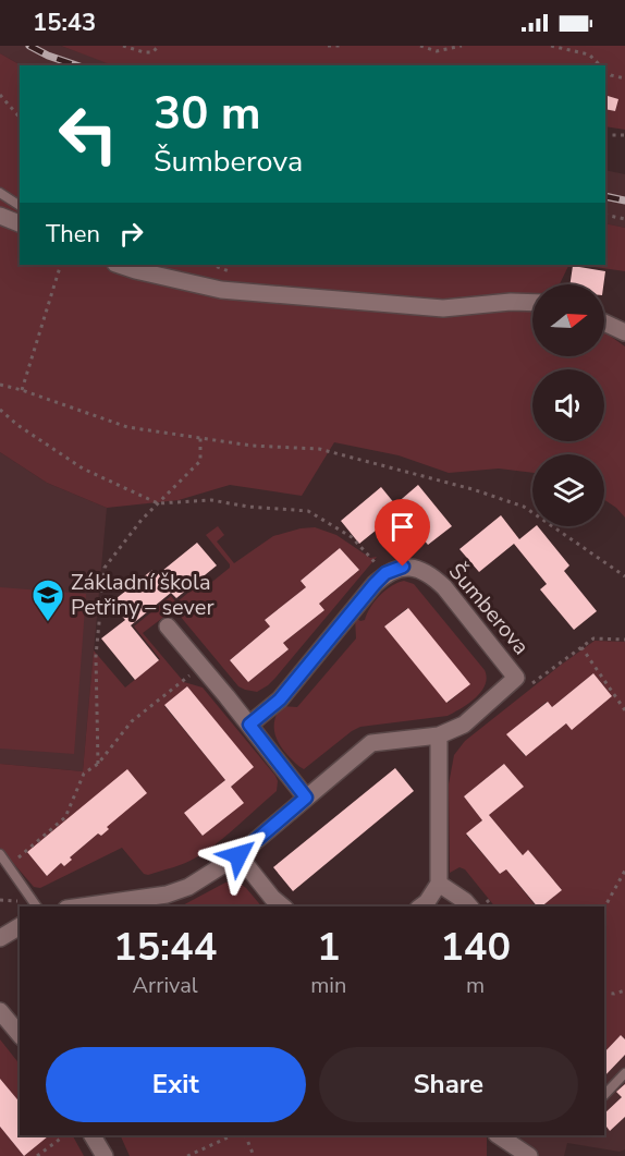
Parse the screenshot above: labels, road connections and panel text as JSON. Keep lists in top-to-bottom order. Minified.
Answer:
{"streets":{"street":["Šumberova"]},"places":{"school or university":["Základní škola Petřiny – sever"]},"north":"right","page":{"status":"15:43","turn":["30 m","Šumberova"],"then":"Then","eta":["15:44","Arrival","1","min","140","m"],"buttons":["Exit","Share"]}}
